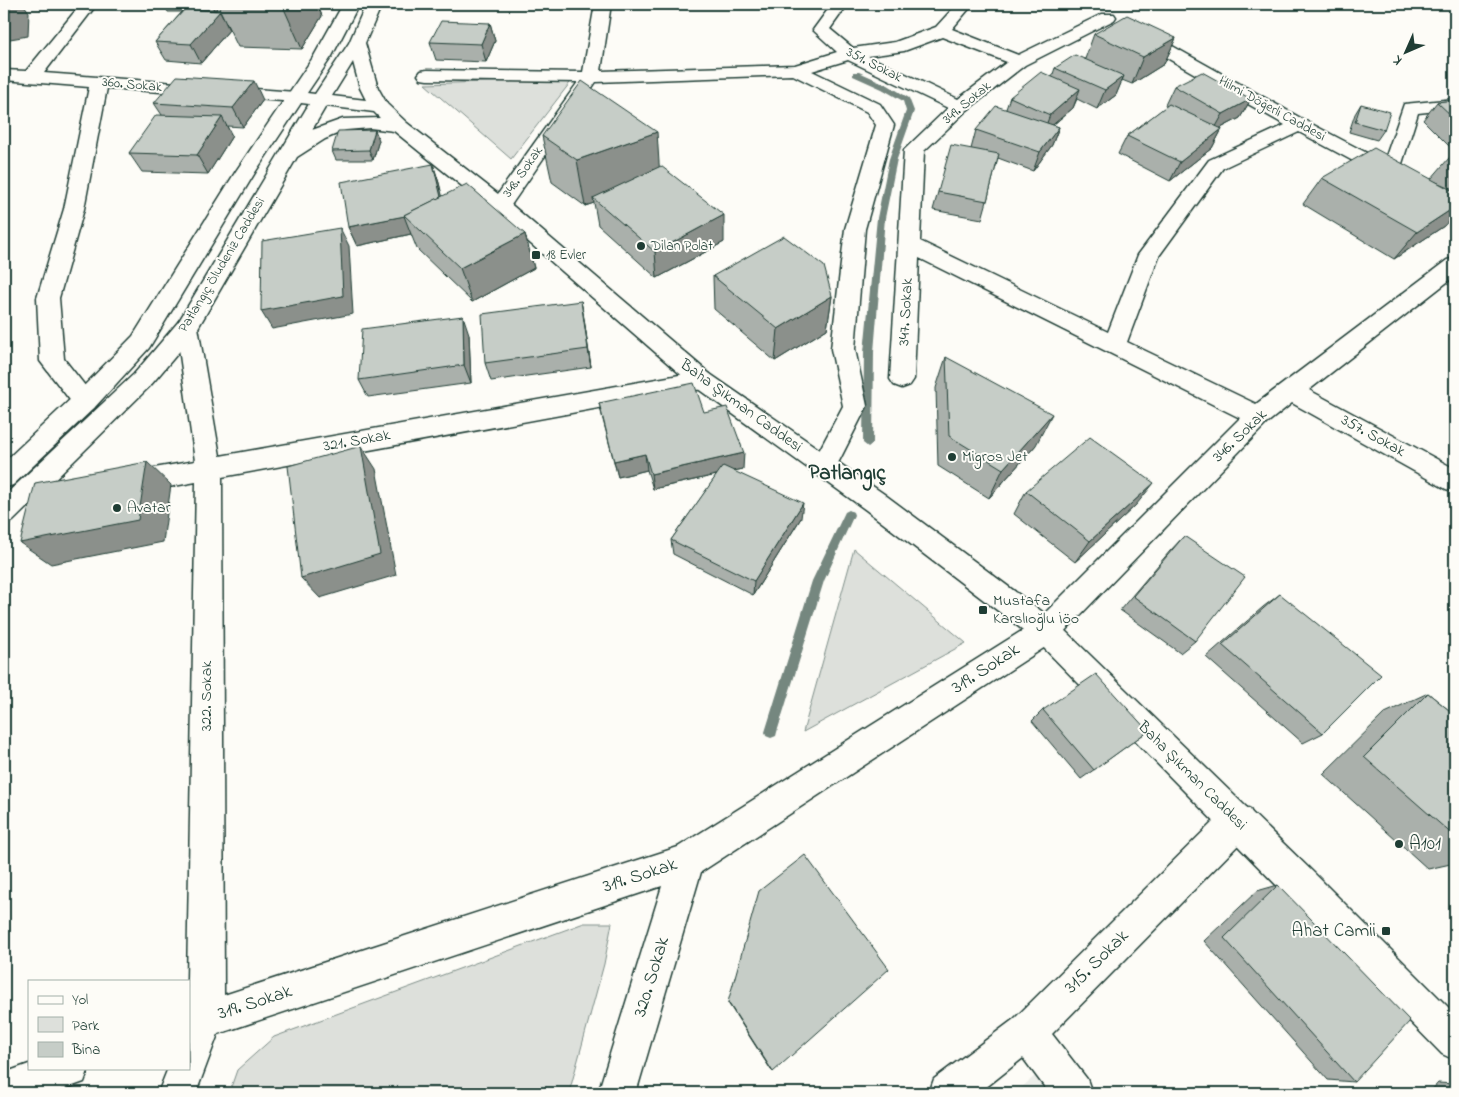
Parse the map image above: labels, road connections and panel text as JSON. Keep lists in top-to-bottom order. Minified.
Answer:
{"streets":{"street":["351. Sokak","360. Sokak","349. Sokak","Hilmi Döğerli Caddesi","348. Sokak","Patlangıç Öludeniz Caddesi","347. Sokak","Baha Şıkman Caddesi","346. Sokak","357. Sokak","321. Sokak","319. Sokak","322. Sokak","315. Sokak","320. Sokak"]},"crossings":[["351. Sokak","349. Sokak"],["360. Sokak","Patlangıç Öludeniz Caddesi"],["360. Sokak","Baha Şıkman Caddesi"],["349. Sokak","Hilmi Döğerli Caddesi"],["349. Sokak","347. Sokak"],["348. Sokak","Baha Şıkman Caddesi"],["Patlangıç Öludeniz Caddesi","Baha Şıkman Caddesi"],["Patlangıç Öludeniz Caddesi","322. Sokak"],["Baha Şıkman Caddesi","346. Sokak"],["Baha Şıkman Caddesi","321. Sokak"],["Baha Şıkman Caddesi","319. Sokak"],["Baha Şıkman Caddesi","315. Sokak"],["346. Sokak","357. Sokak"],["346. Sokak","319. Sokak"],["321. Sokak","322. Sokak"],["319. Sokak","322. Sokak"],["319. Sokak","320. Sokak"]],"districts":["Patlangıç"],"places":{"other":["Dilan Polat","Migros Jet","Avatar","A101"],"transit":["18 Evler","Mustafa Karslıoğlu İöo","Ahat Camii"]},"legend":["Yol","Park","Bina"],"north":"bottom left"}
